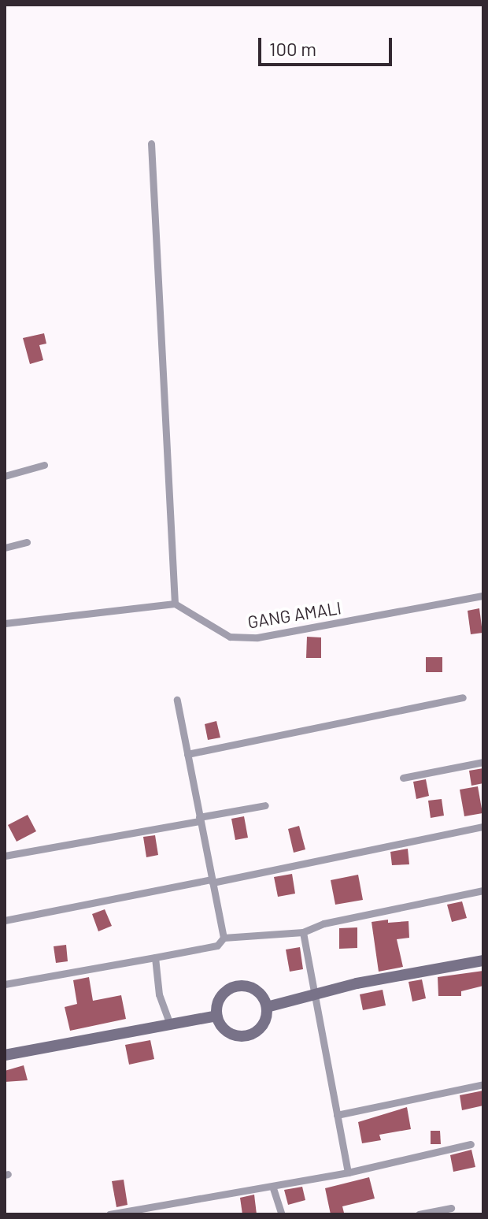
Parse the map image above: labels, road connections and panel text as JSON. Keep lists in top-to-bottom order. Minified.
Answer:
{"streets":{"street":["GANG AMALI"]},"scale_bar":"100 m"}
